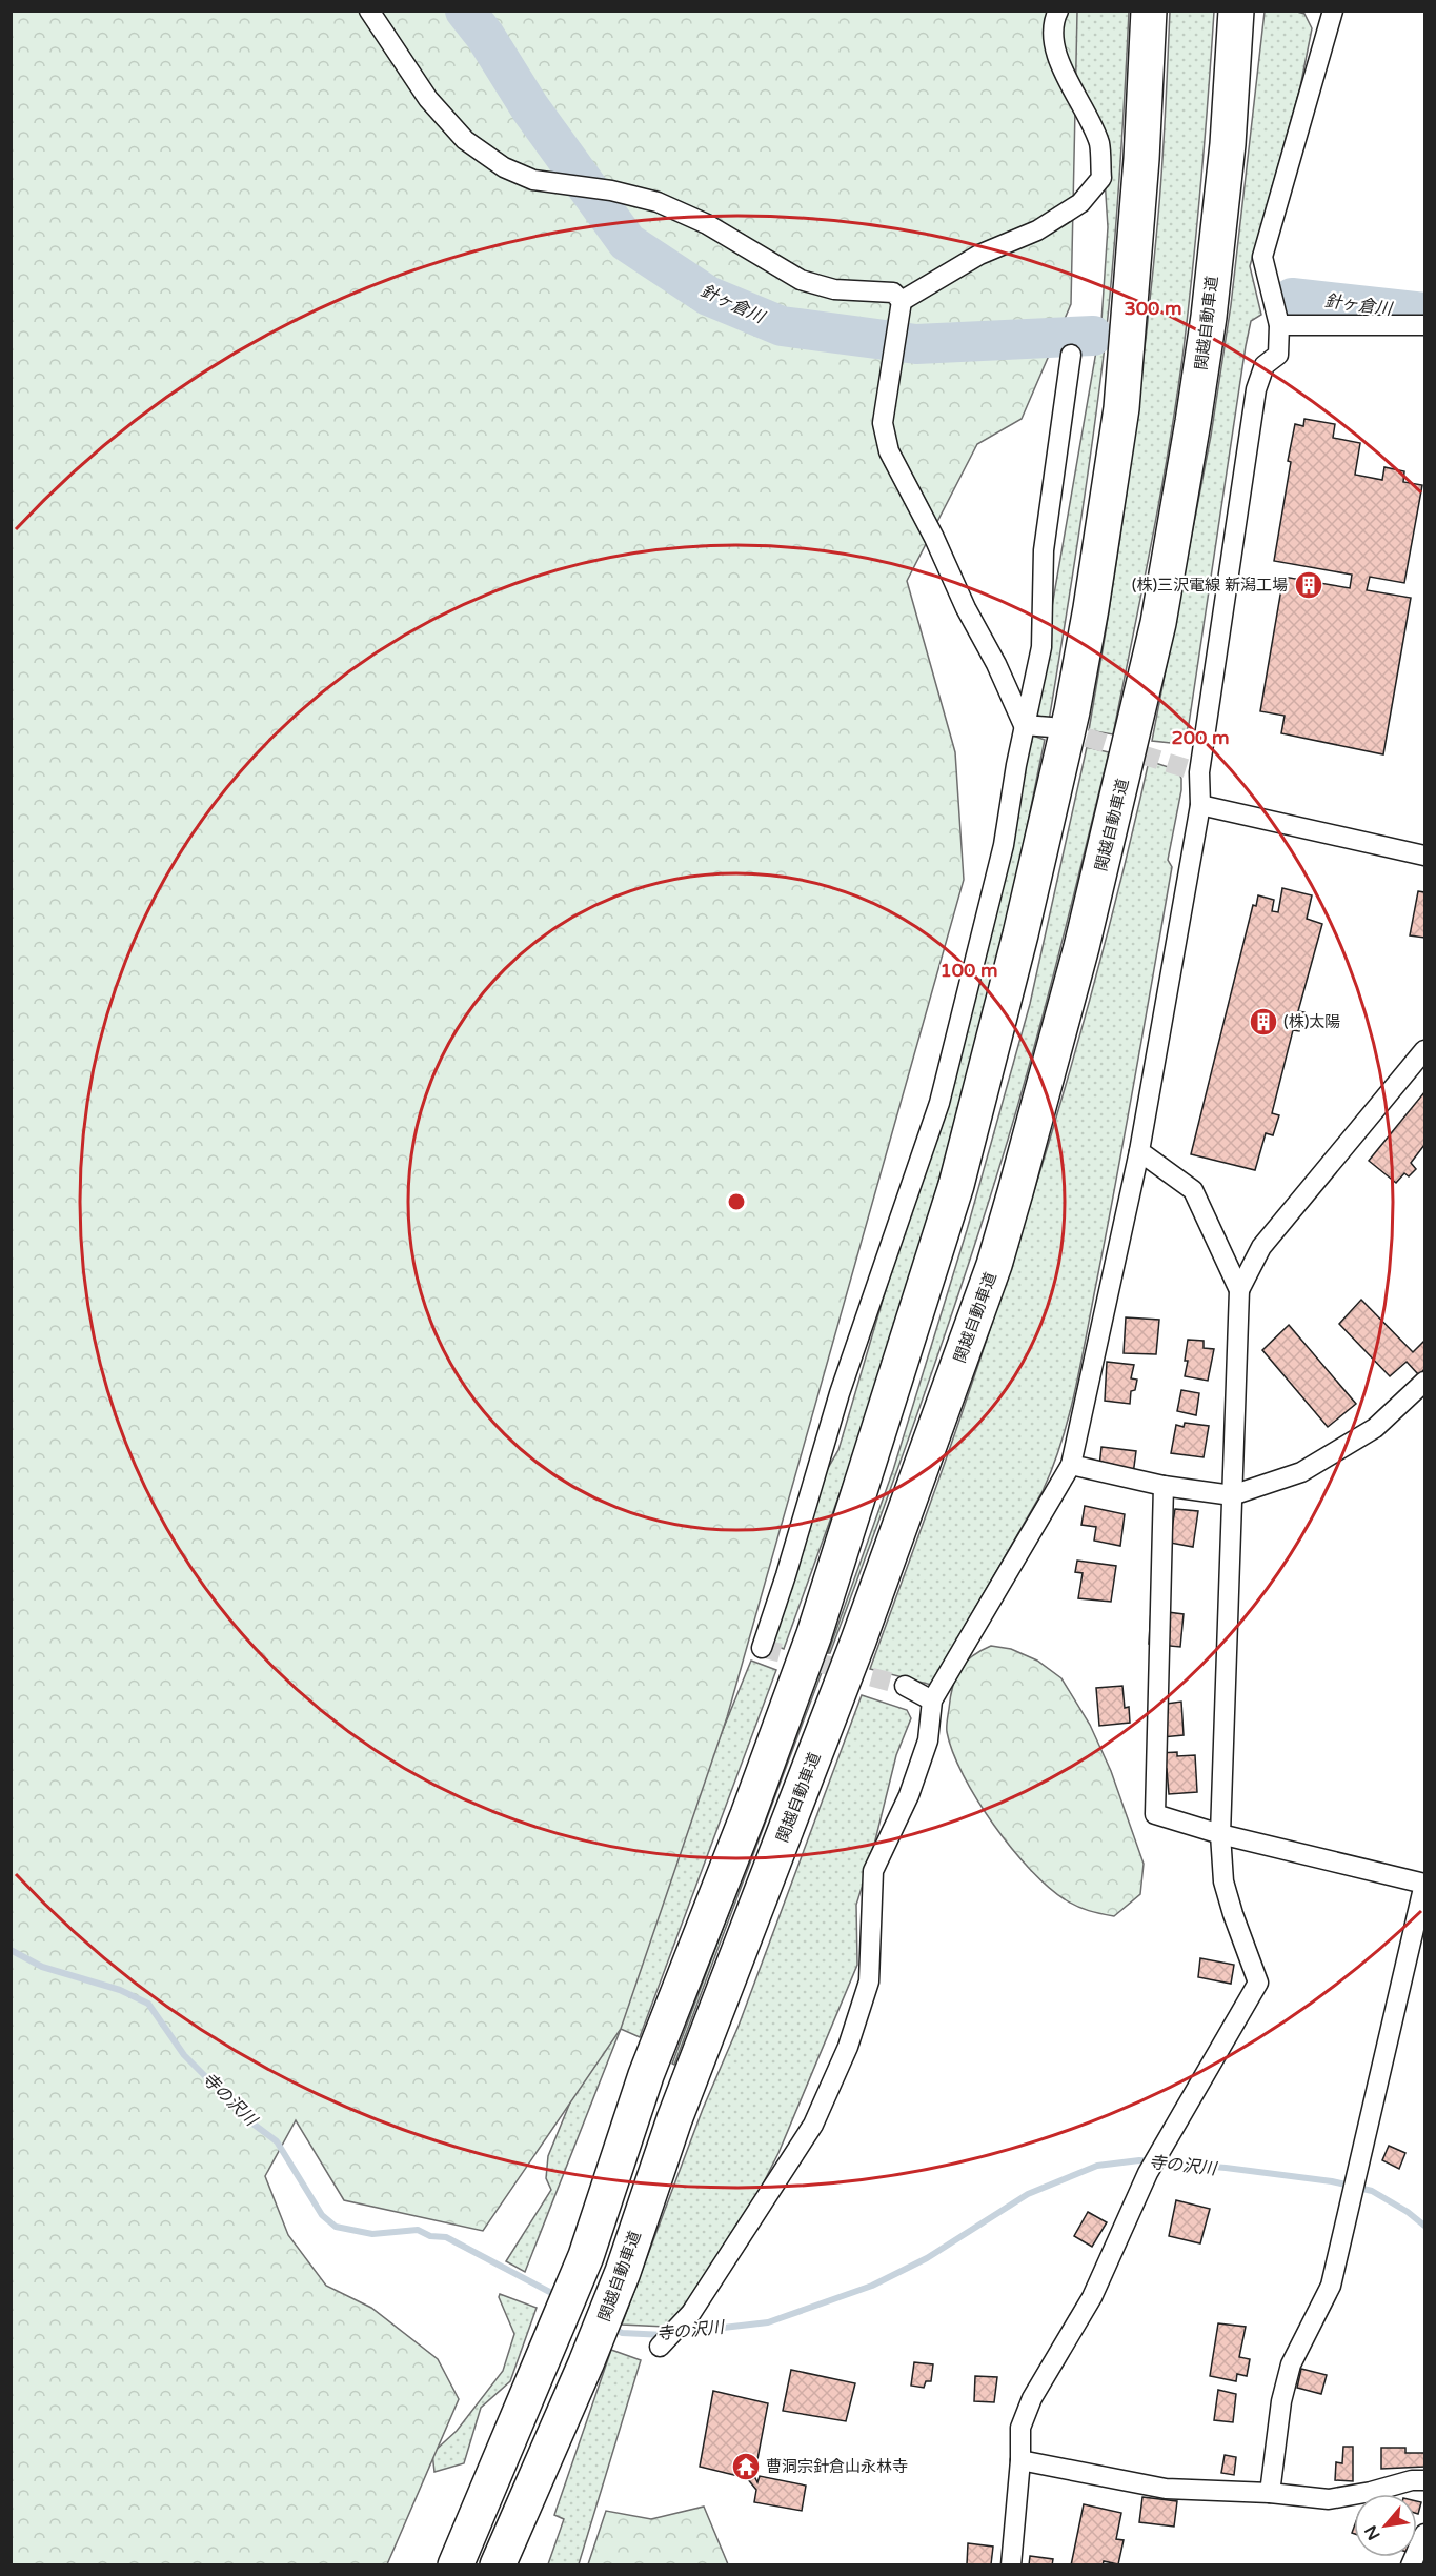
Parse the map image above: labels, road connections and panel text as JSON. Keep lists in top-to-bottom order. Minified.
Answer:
{"streets":{"highway":["関越自動車道"]},"water":["針ヶ倉川","寺の沢川"],"places":{"building":["(株)三沢電線 新潟工場","(株)太陽"],"temple":["曹洞宗針倉山永林寺"]},"north":"bottom left","rings":["300 m","200 m","100 m"]}
